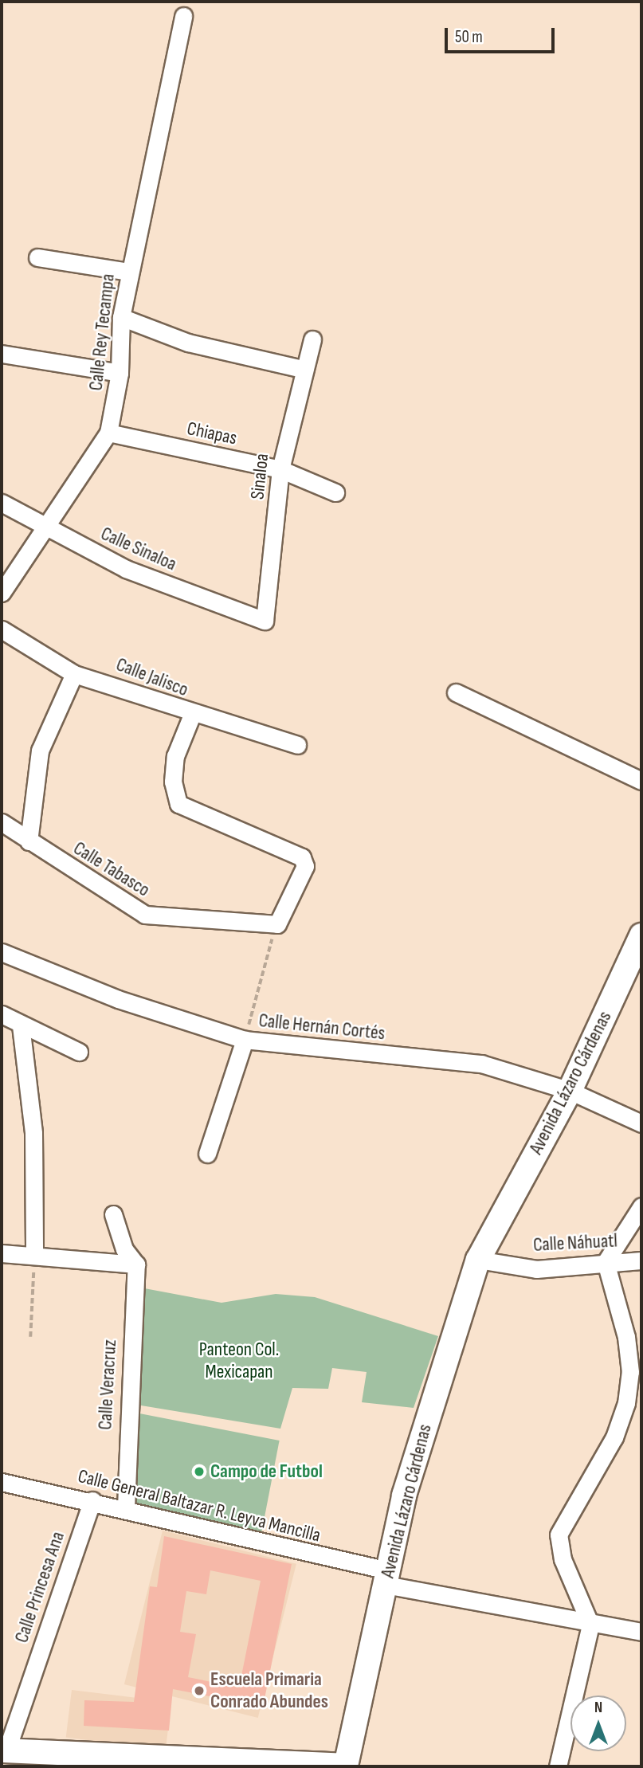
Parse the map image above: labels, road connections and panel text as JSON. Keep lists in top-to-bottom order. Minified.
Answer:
{"streets":{"main road":["Avenida Lázaro Cárdenas"],"street":["Calle Rey Tecampa","Chiapas","Sinaloa","Calle Sinaloa","Calle Jalisco","Calle Tabasco","Calle Hernán Cortés","Calle Náhuatl","Calle Veracruz","Calle General Baltazar R. Leyva Mancilla","Calle Princesa Ana"]},"crossings":[["Calle Rey Tecampa","Chiapas"],["Calle Rey Tecampa","Calle Sinaloa"],["Chiapas","Sinaloa"],["Sinaloa","Calle Sinaloa"],["Calle Hernán Cortés","Avenida Lázaro Cárdenas"],["Avenida Lázaro Cárdenas","Calle Náhuatl"],["Avenida Lázaro Cárdenas","Calle General Baltazar R. Leyva Mancilla"],["Avenida Lázaro Cárdenas","Calle Princesa Ana"],["Calle Veracruz","Calle General Baltazar R. Leyva Mancilla"],["Calle General Baltazar R. Leyva Mancilla","Calle Princesa Ana"]],"parks":["Panteon Col. Mexicapan"],"places":["Campo de Futbol","Escuela Primaria Conrado Abundes"],"scale_bar":"50 m","north":"top"}
